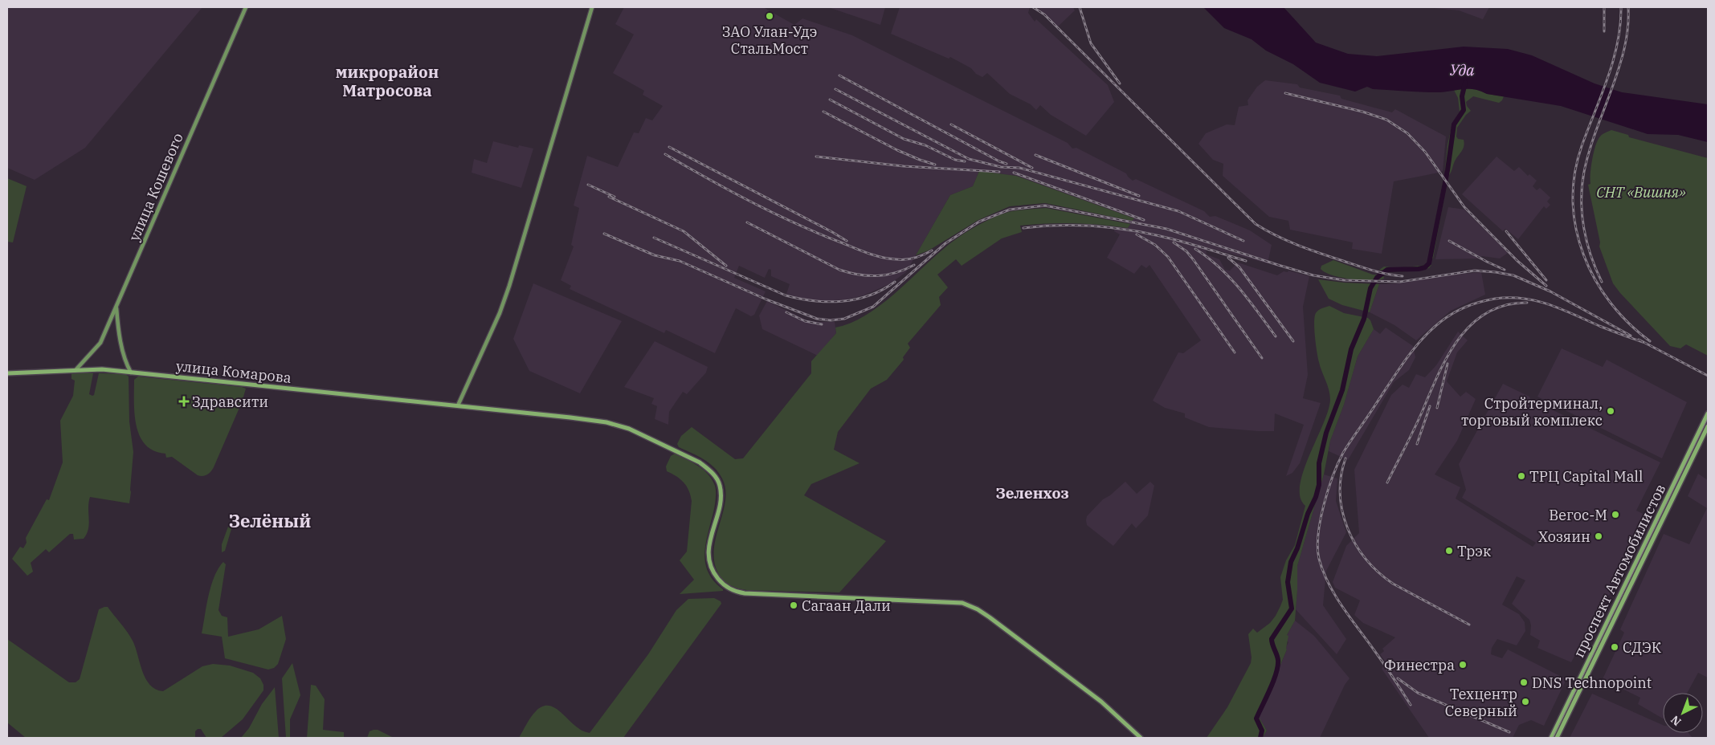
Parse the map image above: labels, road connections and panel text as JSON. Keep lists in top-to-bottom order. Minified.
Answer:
{"streets":{"main road":["улица Кошевого","улица Комарова","проспект Автомобилистов"]},"crossings":[["улица Кошевого","улица Комарова"]],"districts":["микрорайон Матросова","Зеленхоз","Зелёный"],"water":["Уда"],"parks":["СНТ «Вишня»"],"places":{"other":["ЗАО Улан-Удэ СтальМост","Стройтерминал, торговый комплекс","ТРЦ Capital Mall","Вегос-М","Хозяин","Трэк","Сагаан Дали","СДЭК","Финестра","DNS Technopoint","Техцентр Северный"],"health":["Здравсити"]},"north":"bottom left"}
